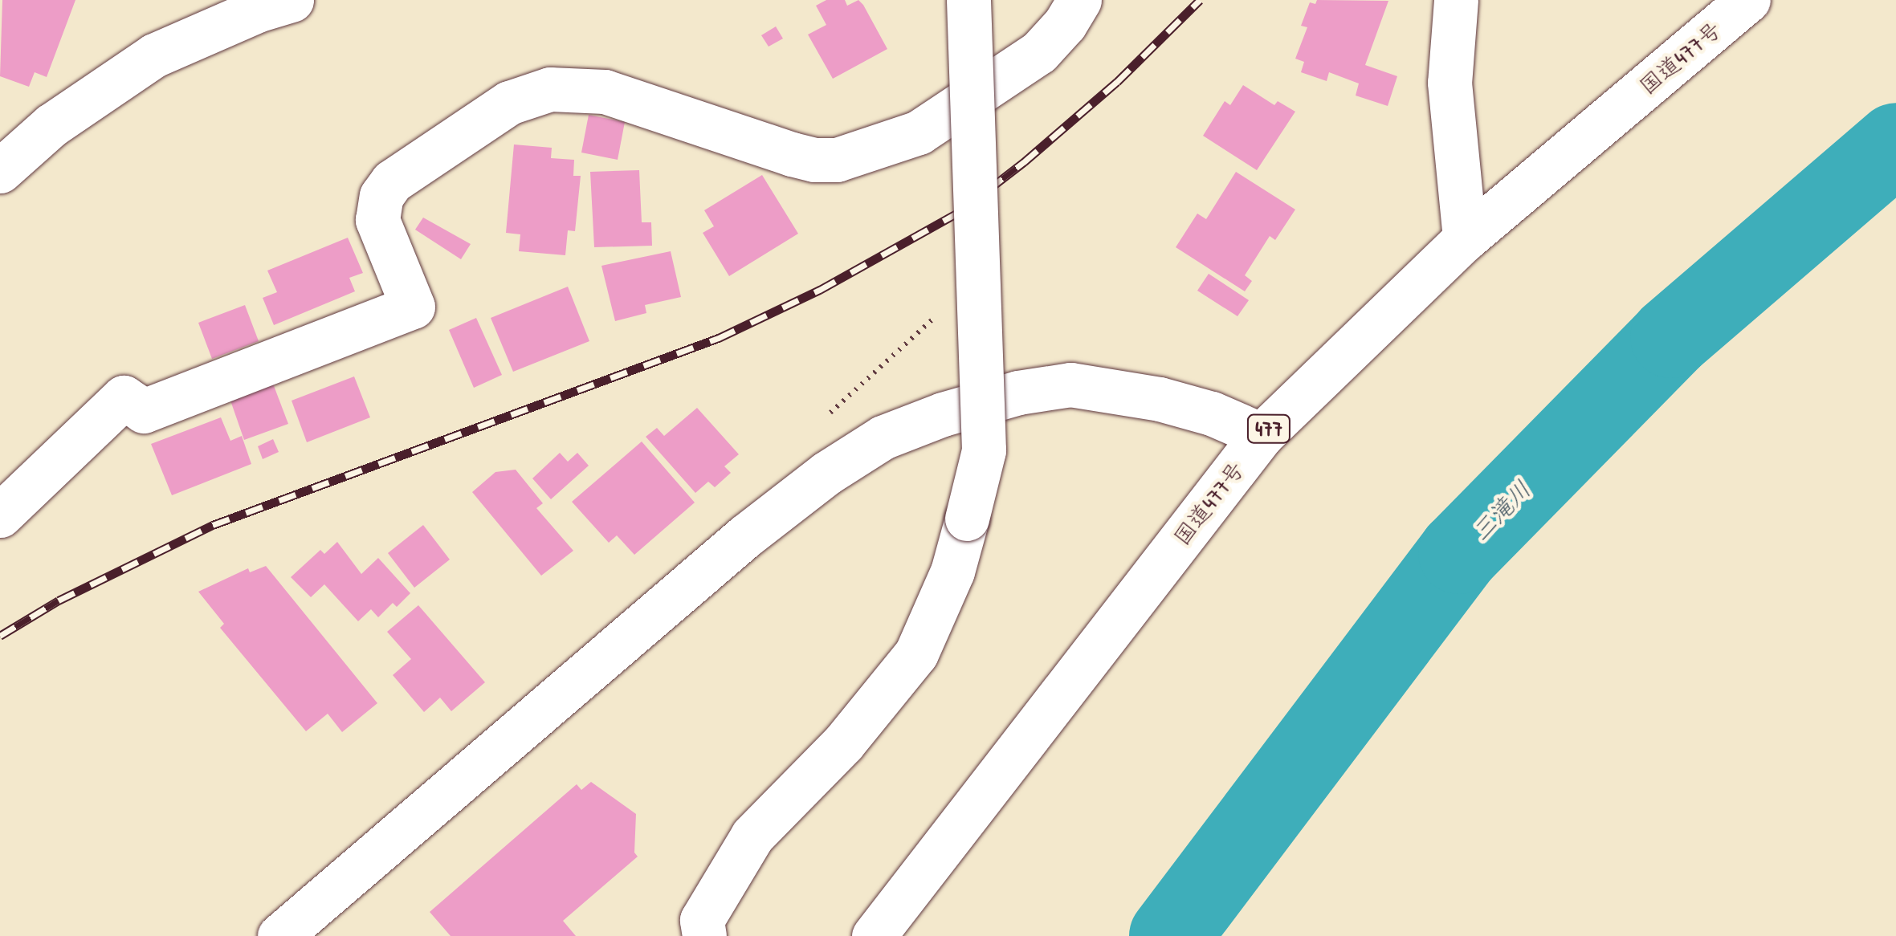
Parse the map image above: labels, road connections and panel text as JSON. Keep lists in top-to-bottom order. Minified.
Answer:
{"streets":{"main road":["国道477号","477"]},"water":["三滝川"]}
